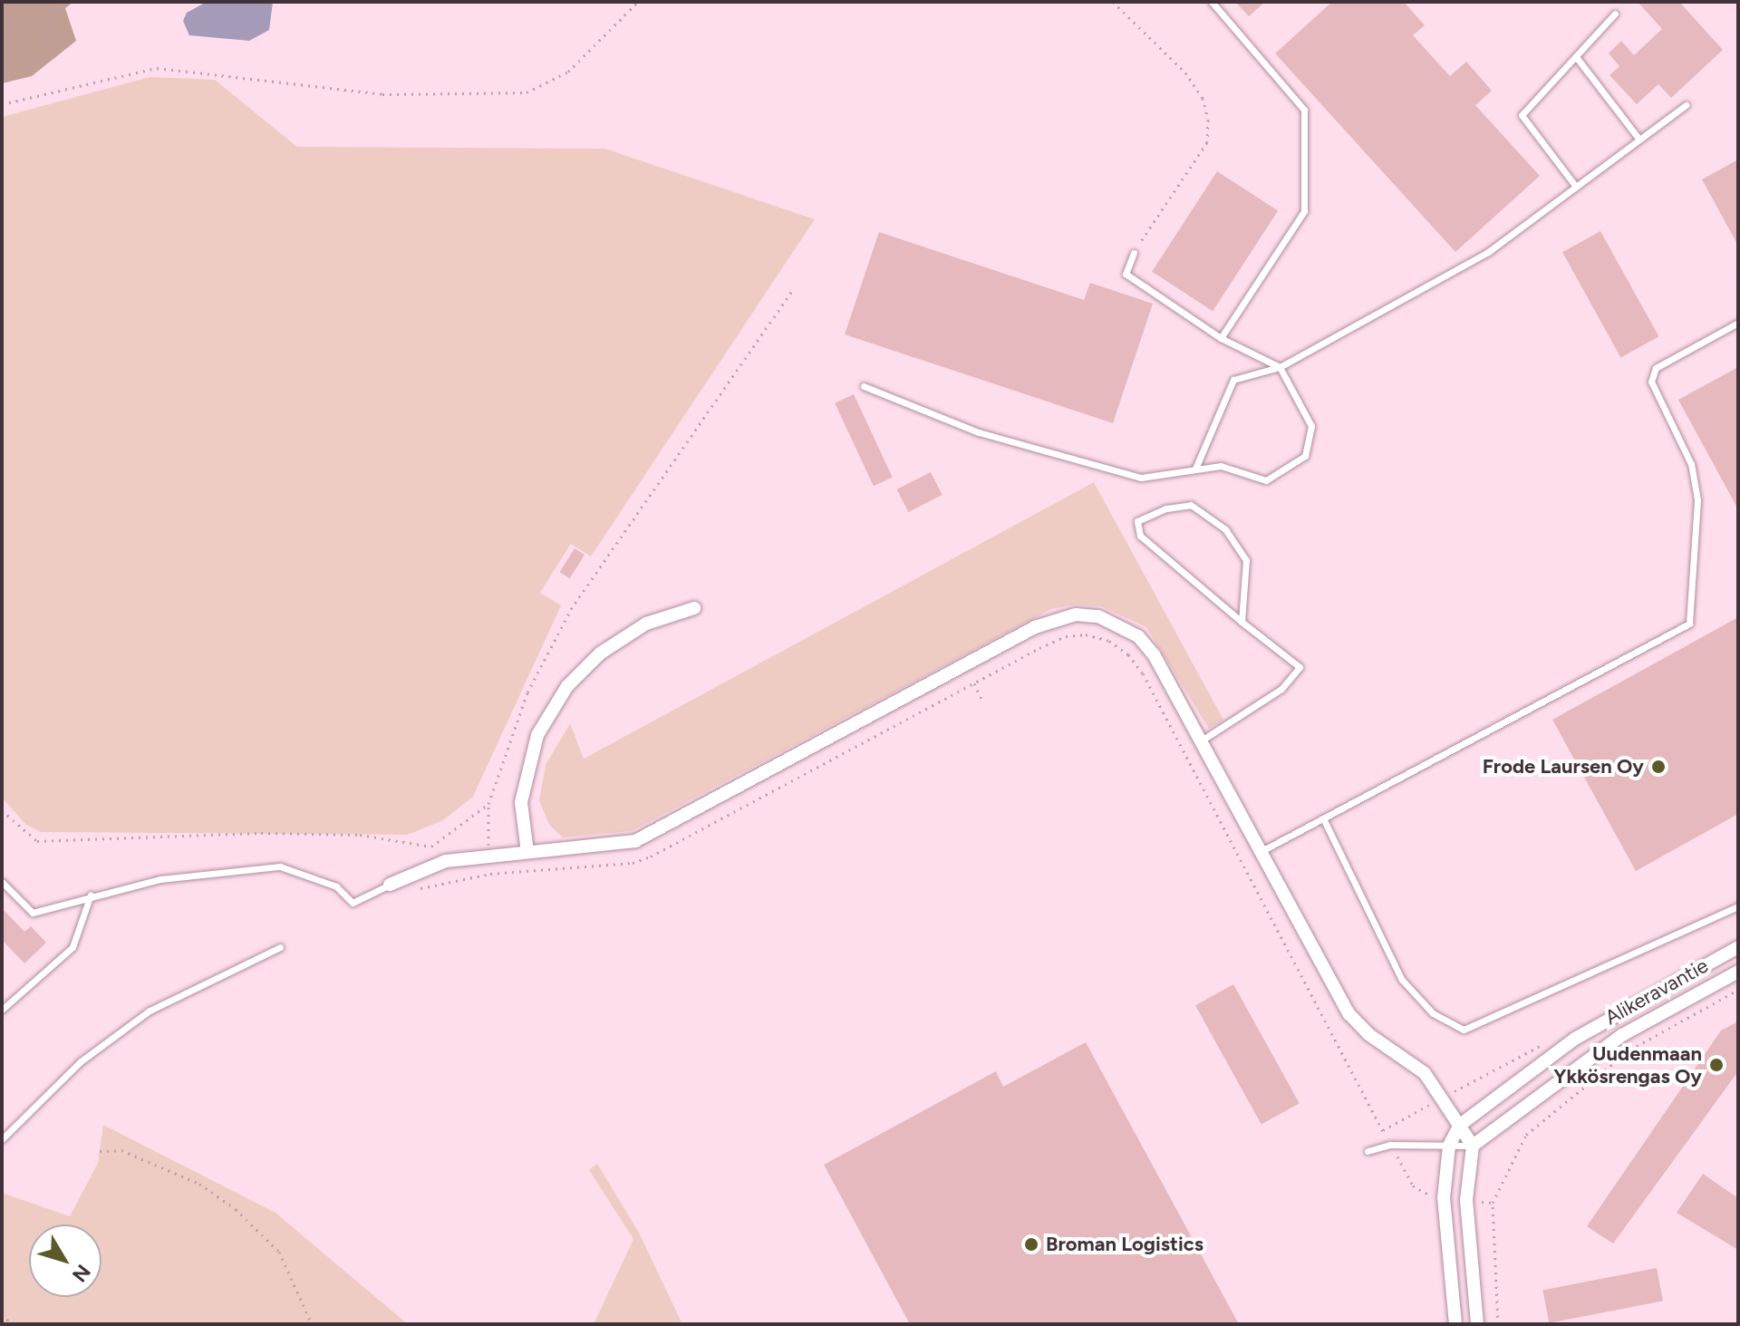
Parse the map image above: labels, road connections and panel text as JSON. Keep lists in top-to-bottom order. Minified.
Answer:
{"streets":{"street":["Alikeravantie"]},"places":["Frode Laursen Oy","Uudenmaan Ykkösrengas Oy","Broman Logistics"],"north":"bottom right"}
